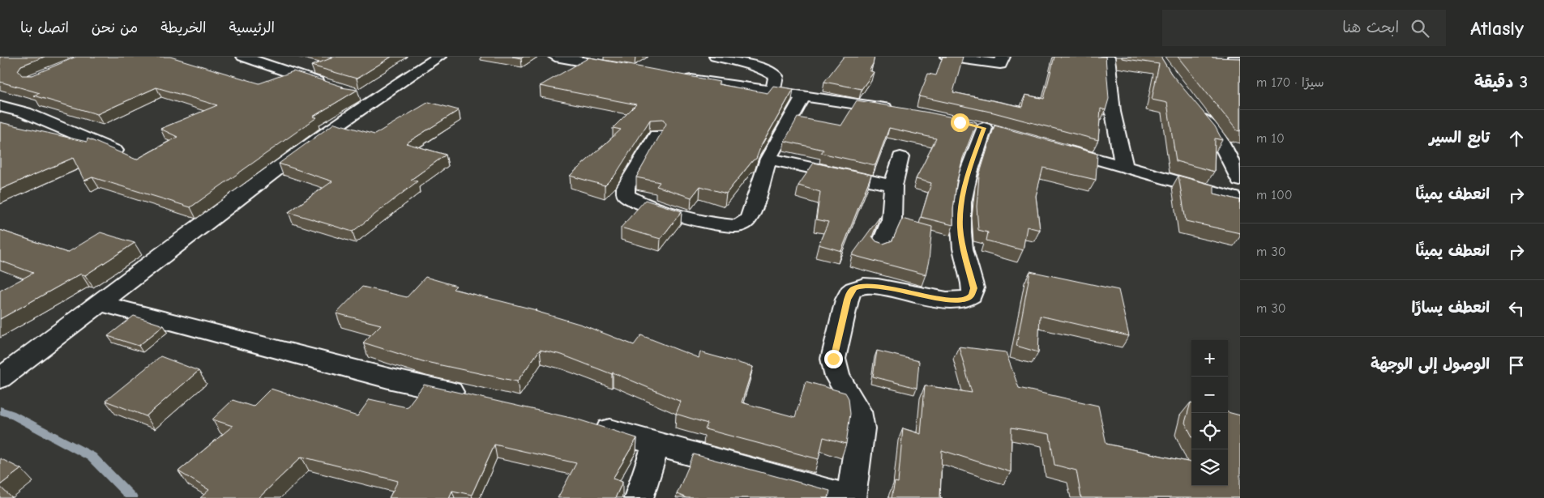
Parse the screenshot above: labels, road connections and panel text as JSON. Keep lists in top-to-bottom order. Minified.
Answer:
{"page":{"header":"Atlasly","search":"ابحث هنا","nav":["الرئيسية","الخريطة","من نحن","اتصل بنا"],"heading":["3 دقيقة","سيرًا · 170 m"],"list":[["تابع السير","10 m"],["انعطف يمينًا","100 m"],["انعطف يمينًا","30 m"],["انعطف يسارًا","30 m"],"الوصول إلى الوجهة"],"map_buttons":["+","−"]}}
